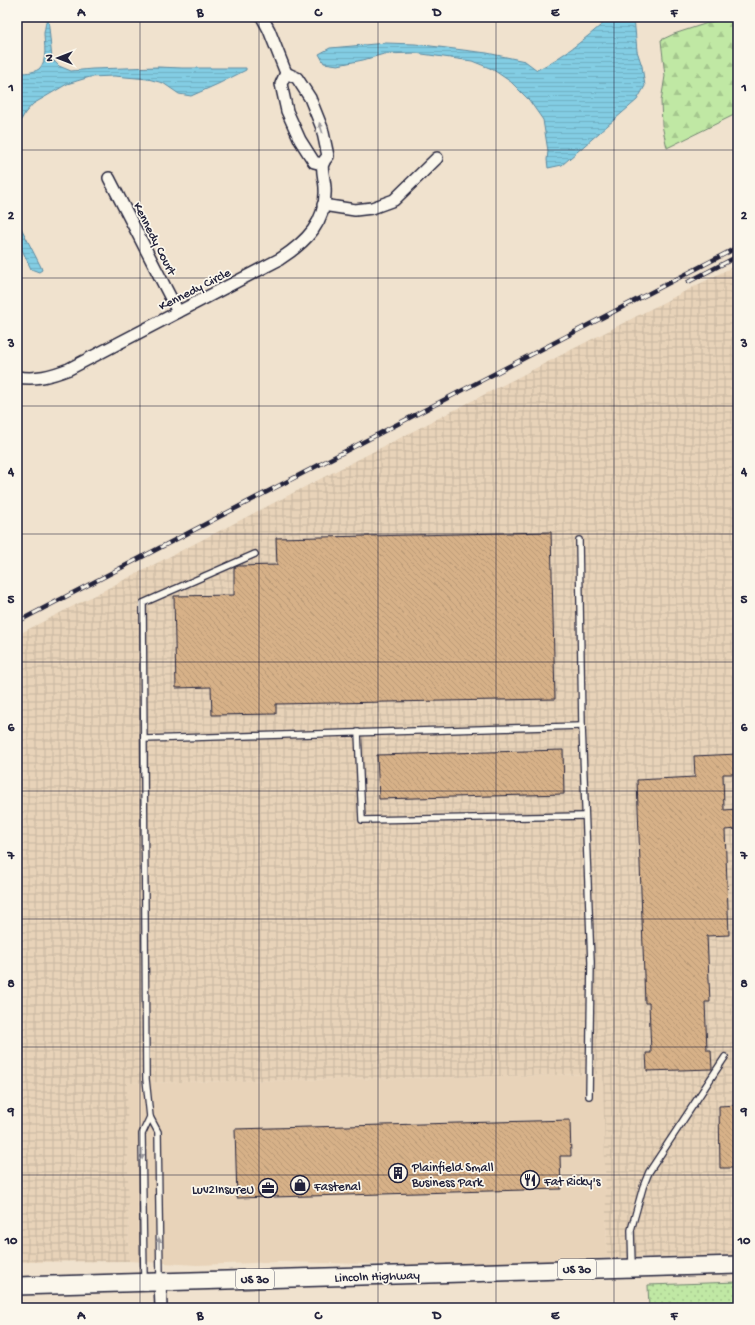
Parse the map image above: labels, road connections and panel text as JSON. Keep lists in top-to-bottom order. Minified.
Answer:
{"streets":{"main road":["US 30","Lincoln Highway"],"street":["Kennedy Court","Kennedy Circle"]},"crossings":[["Kennedy Court","Kennedy Circle"]],"places":{"building":["Plainfield Small Business Park"],"restaurant":["Fat Ricky's"],"shop":["Fastenal"],"office":["Luv2InsureU"]},"north":"left","grid":{"columns":["A","B","C","D","E","F"],"rows":["1","2","3","4","5","6","7","8","9","10"]}}
